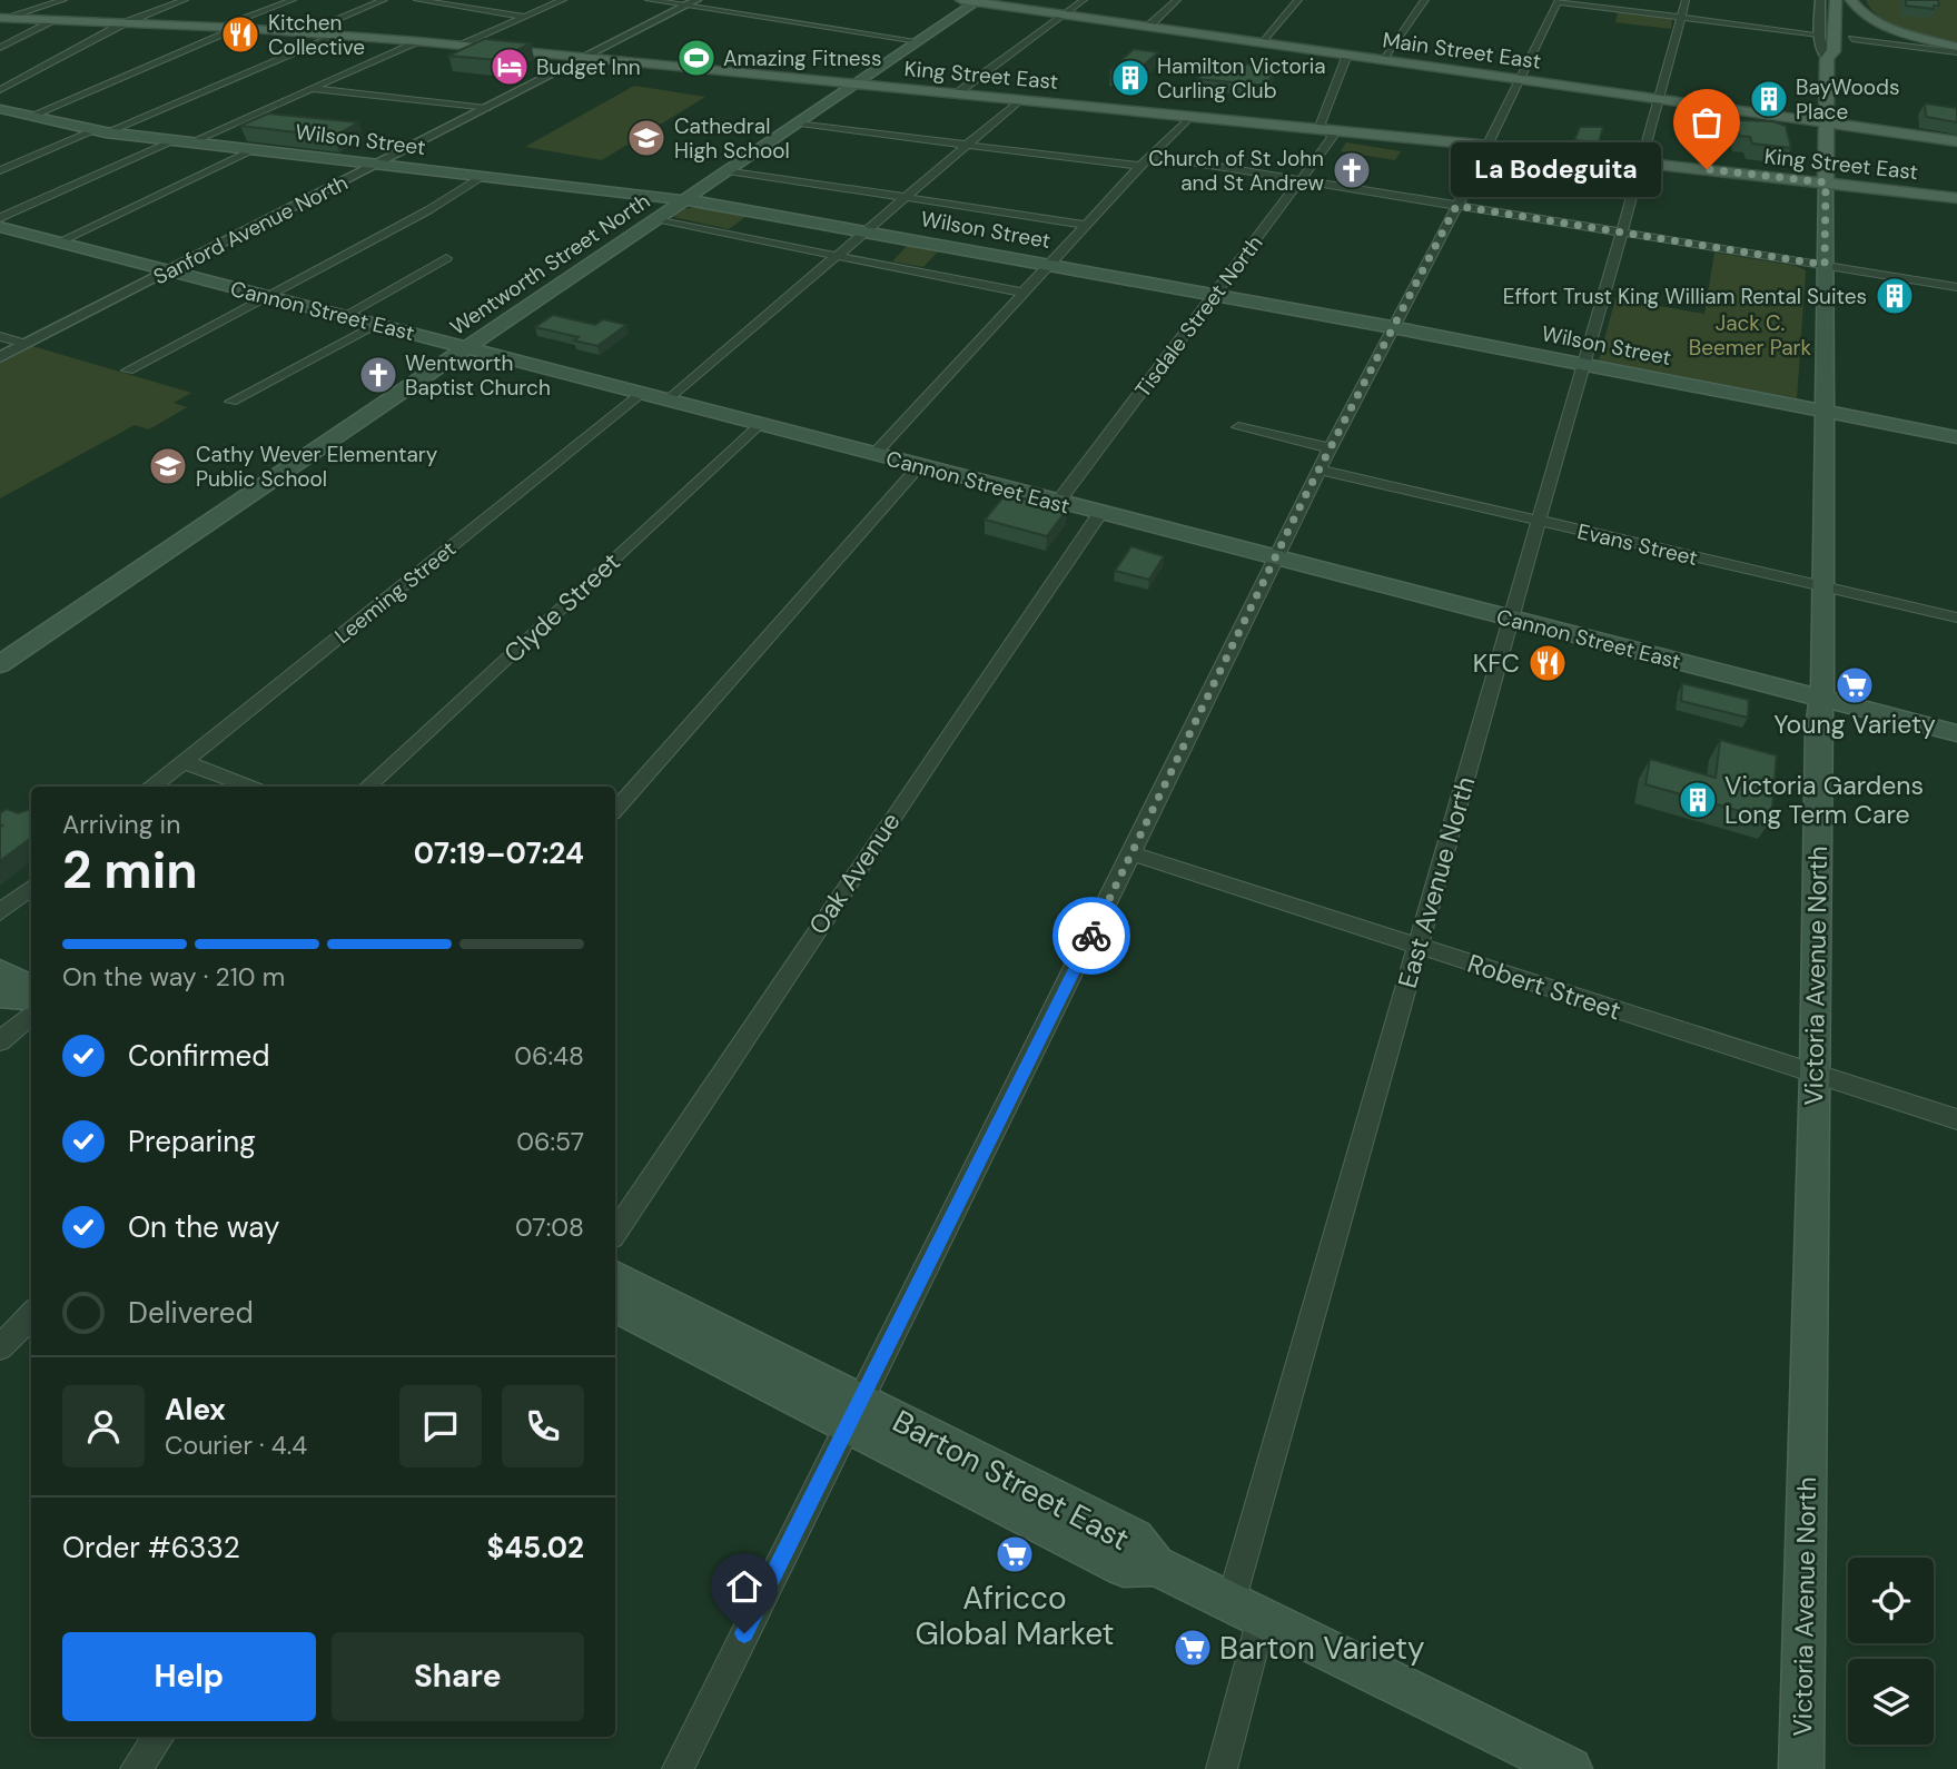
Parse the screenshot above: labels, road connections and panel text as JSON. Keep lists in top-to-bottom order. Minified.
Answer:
{"streets":{"main road":["Main Street East","King Street East","Wilson Street","Wentworth Street North","Cannon Street East","Victoria Avenue North","Barton Street East"],"street":["Sanford Avenue North","Tisdale Street North","Evans Street","Leeming Street","Clyde Street","Oak Avenue","East Avenue North","Robert Street"]},"crossings":[["Main Street East","Wentworth Street North"],["Main Street East","East Avenue North"],["King Street East","Sanford Avenue North"],["King Street East","Wentworth Street North"],["King Street East","Tisdale Street North"],["King Street East","East Avenue North"],["King Street East","Victoria Avenue North"],["Wilson Street","Sanford Avenue North"],["Wilson Street","Wentworth Street North"],["Wilson Street","Tisdale Street North"],["Wilson Street","East Avenue North"],["Wilson Street","Victoria Avenue North"],["Sanford Avenue North","Cannon Street East"],["Wentworth Street North","Cannon Street East"],["Cannon Street East","Tisdale Street North"],["Cannon Street East","Leeming Street"],["Cannon Street East","Clyde Street"],["Cannon Street East","Oak Avenue"],["Cannon Street East","East Avenue North"],["Cannon Street East","Victoria Avenue North"],["Evans Street","East Avenue North"],["Evans Street","Victoria Avenue North"],["East Avenue North","Robert Street"],["East Avenue North","Barton Street East"],["Victoria Avenue North","Robert Street"]],"parks":["Jack C. Beemer Park"],"places":{"restaurant":["Kitchen Collective","KFC"],"sports":["Amazing Fitness"],"hotel":["Budget Inn"],"building":["Hamilton Victoria Curling Club","BayWoods Place","Effort Trust King William Rental Suites","Victoria Gardens Long Term Care"],"school or university":["Cathedral High School","Cathy Wever Elementary Public School"],"other":["La Bodeguita"],"church":["Church of St John and St Andrew","Wentworth Baptist Church"],"supermarket":["Young Variety","Africco Global Market","Barton Variety"]},"page":{"bubble":"La Bodeguita","heading":["2 min","Arriving in","07:19–07:24"],"panel":["Alex","Courier · 4.4","Order #6332","$45.02"],"bar":"On the way · 210 m","list":[["Confirmed","06:48"],["Preparing","06:57"],["On the way","07:08"],"Delivered"],"buttons":["Help","Share"]}}
